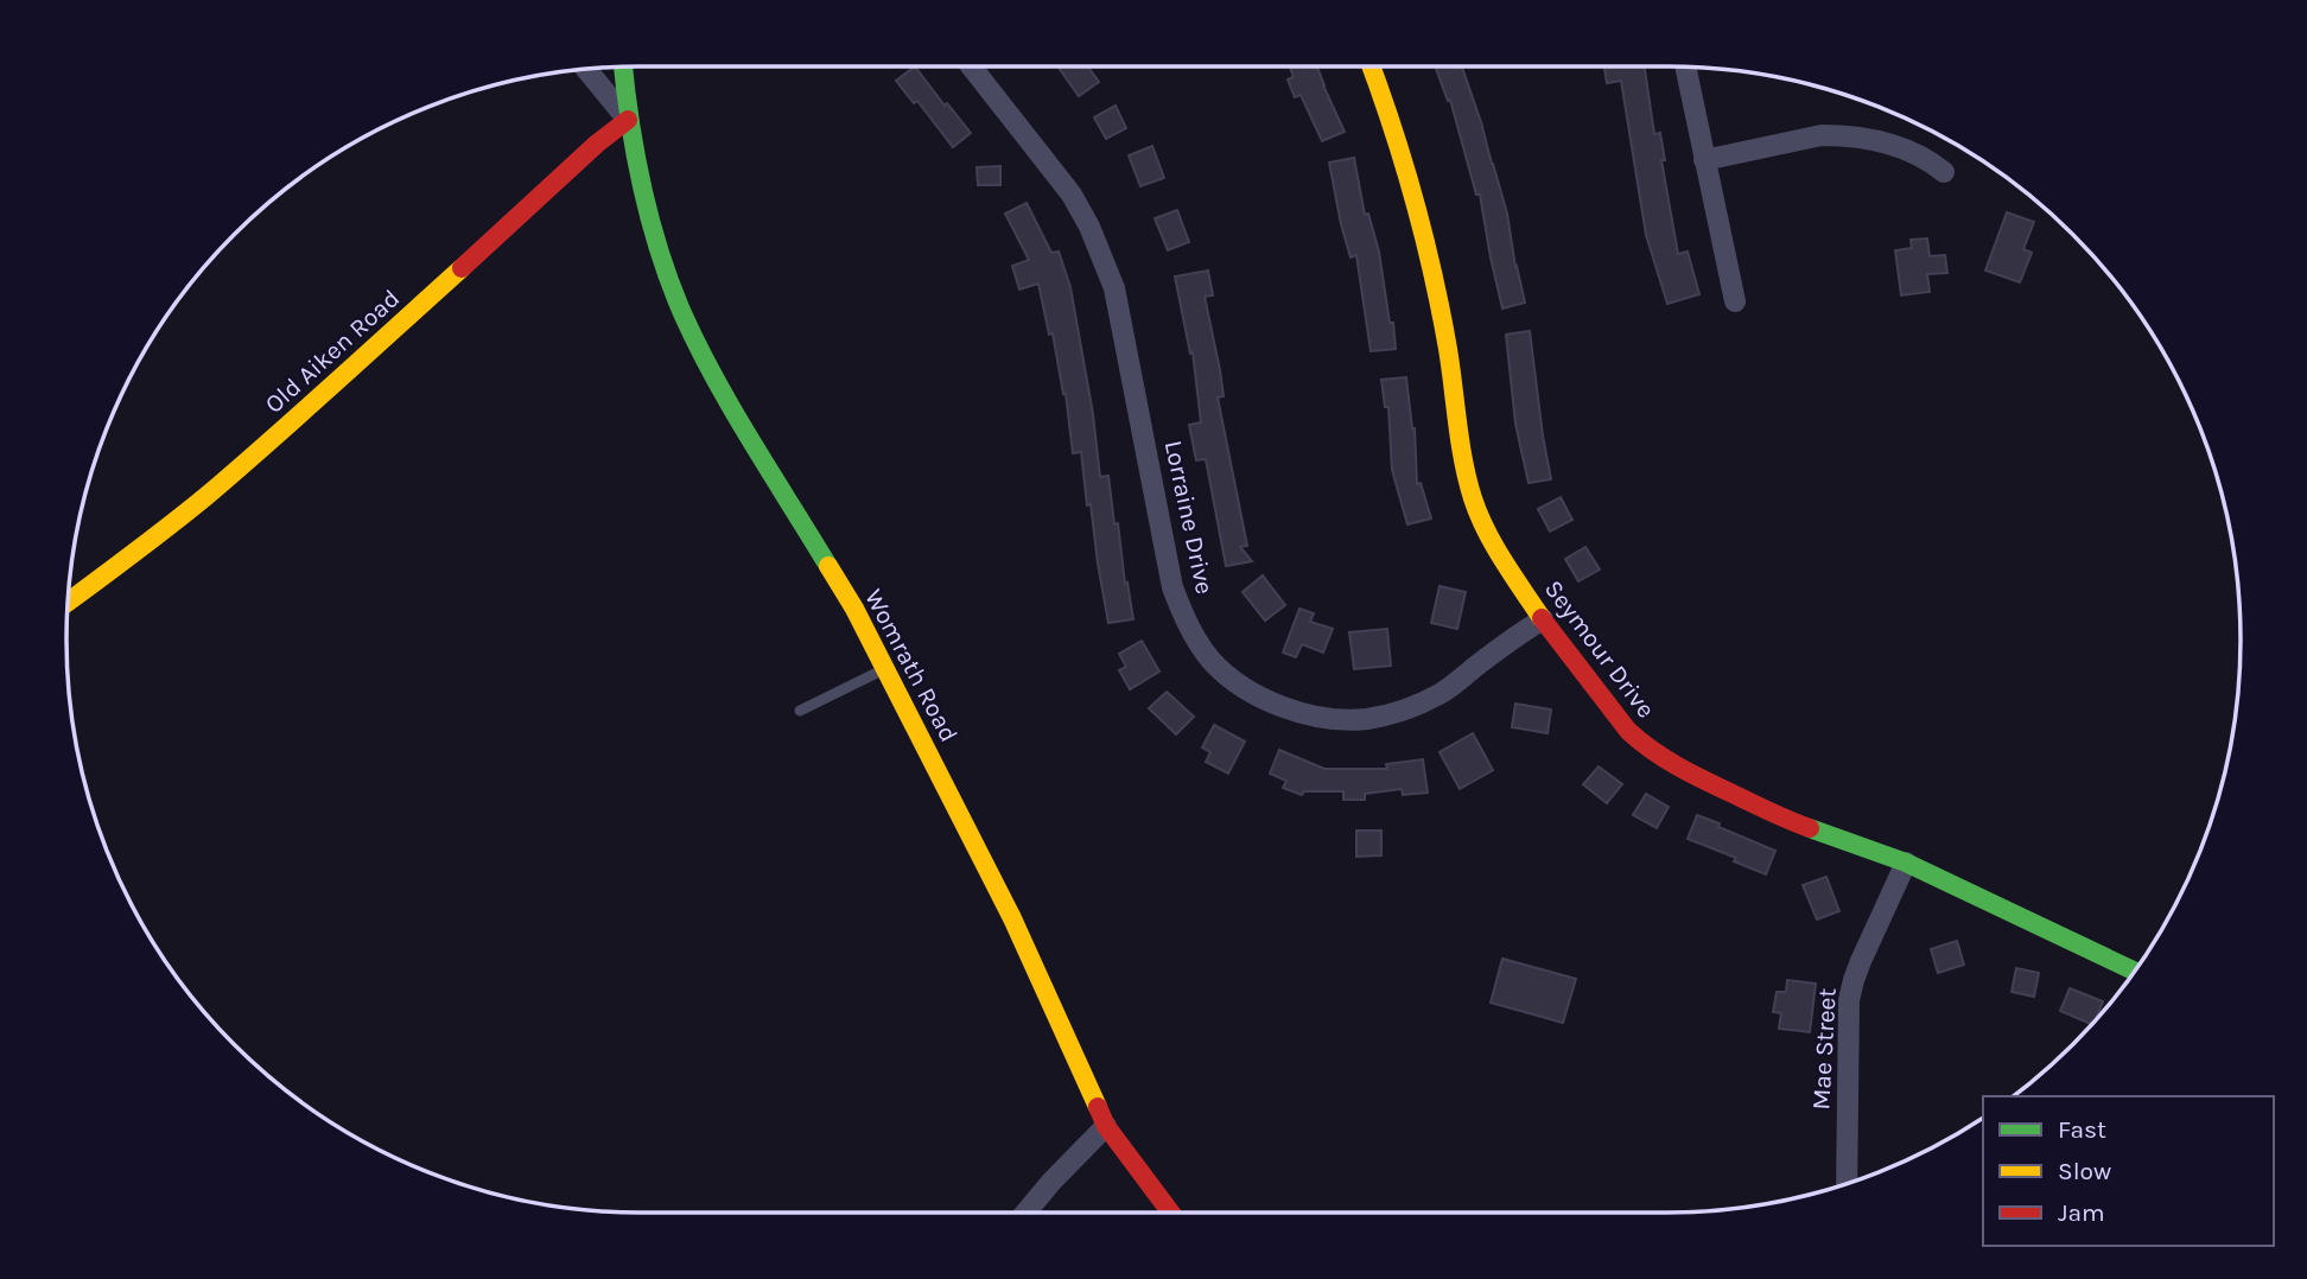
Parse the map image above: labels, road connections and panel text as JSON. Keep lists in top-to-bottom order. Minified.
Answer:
{"streets":{"street":["Old Aiken Road","Lorraine Drive","Seymour Drive","Womrath Road","Mae Street"]},"crossings":[["Old Aiken Road","Womrath Road"],["Lorraine Drive","Seymour Drive"],["Seymour Drive","Mae Street"]],"legend":["Fast","Slow","Jam"]}
